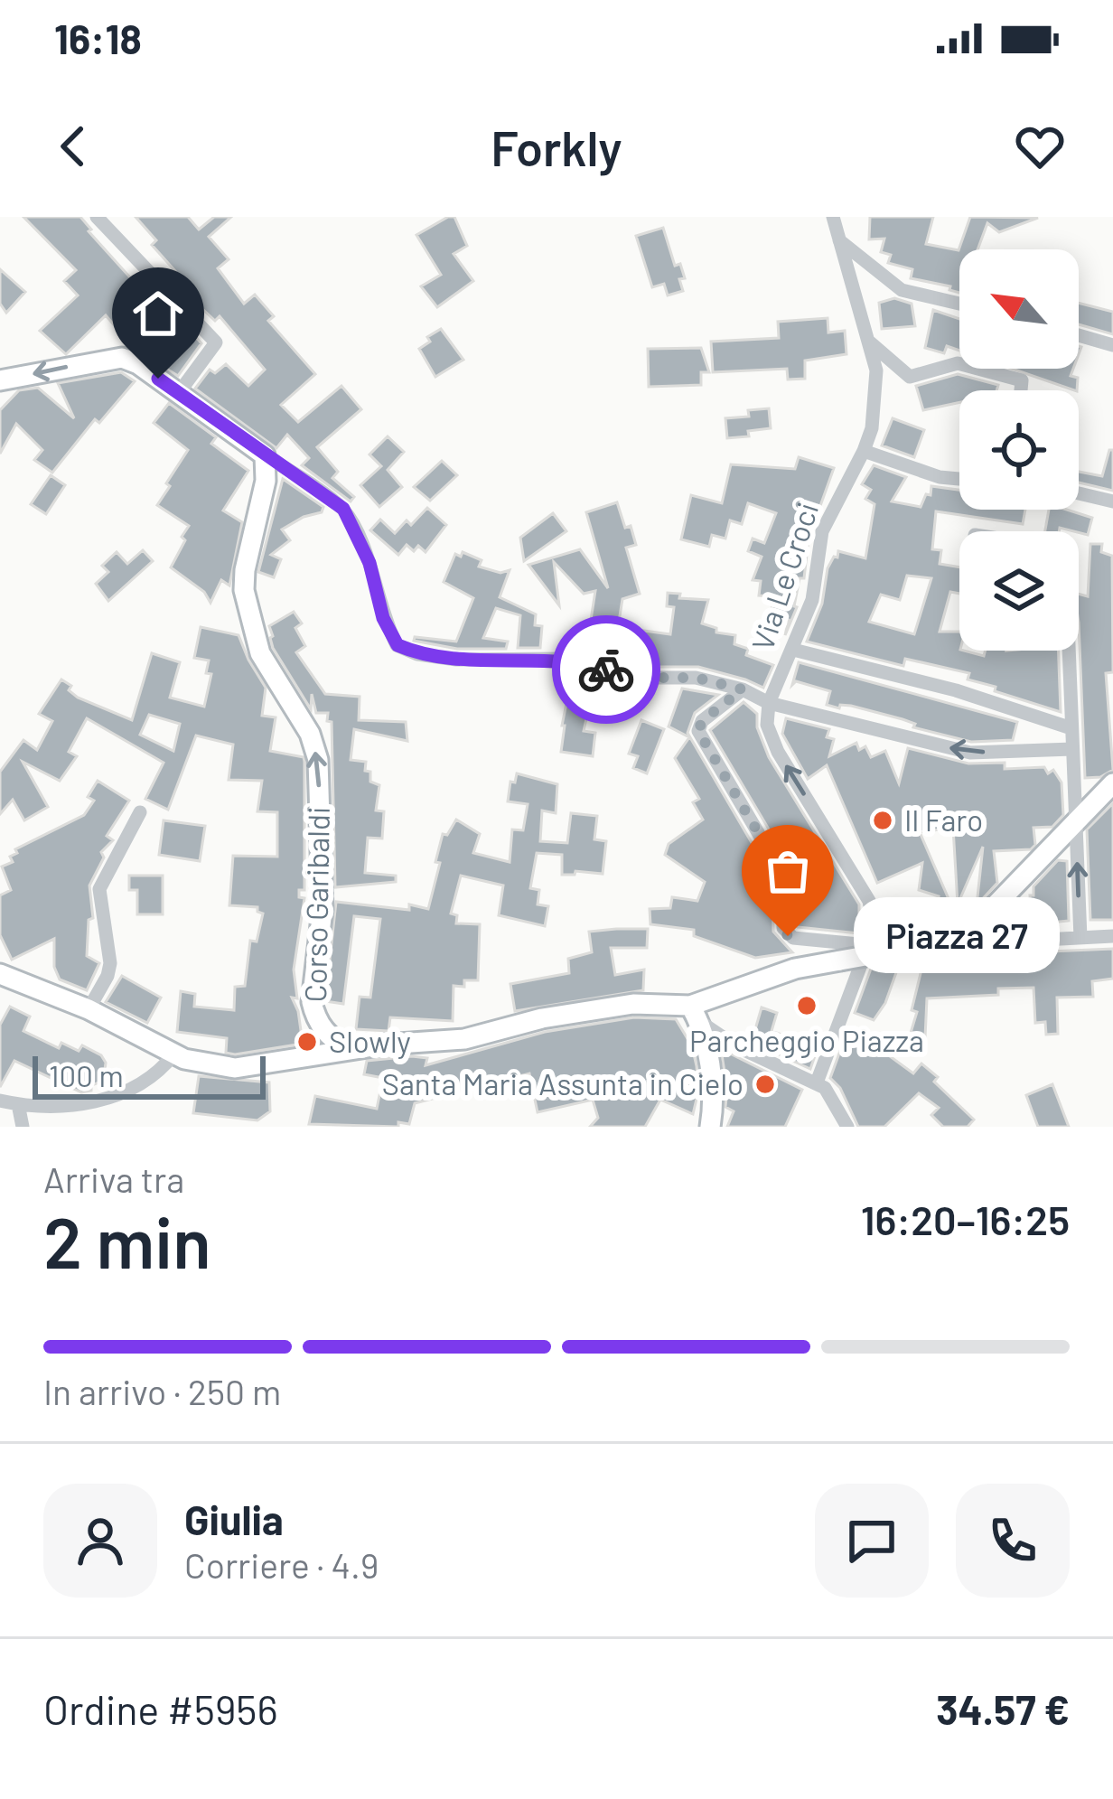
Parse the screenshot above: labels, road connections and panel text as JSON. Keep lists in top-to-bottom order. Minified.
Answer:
{"streets":{"street":["Via Le Croci","Corso Garibaldi"]},"one_way":["Corso Garibaldi"],"places":["Il Faro","Piazza 27","Parcheggio Piazza","Slowly","Santa Maria Assunta in Cielo"],"scale_bar":"100 m","north":"top left","page":{"status":"16:18","header":"Forkly","bubble":"Piazza 27","scale":"100 m","heading":["2 min","Arriva tra","16:20–16:25"],"panel":["Giulia","Corriere · 4.9","Ordine #5956","34.57 €"],"bar":"In arrivo · 250 m"}}
